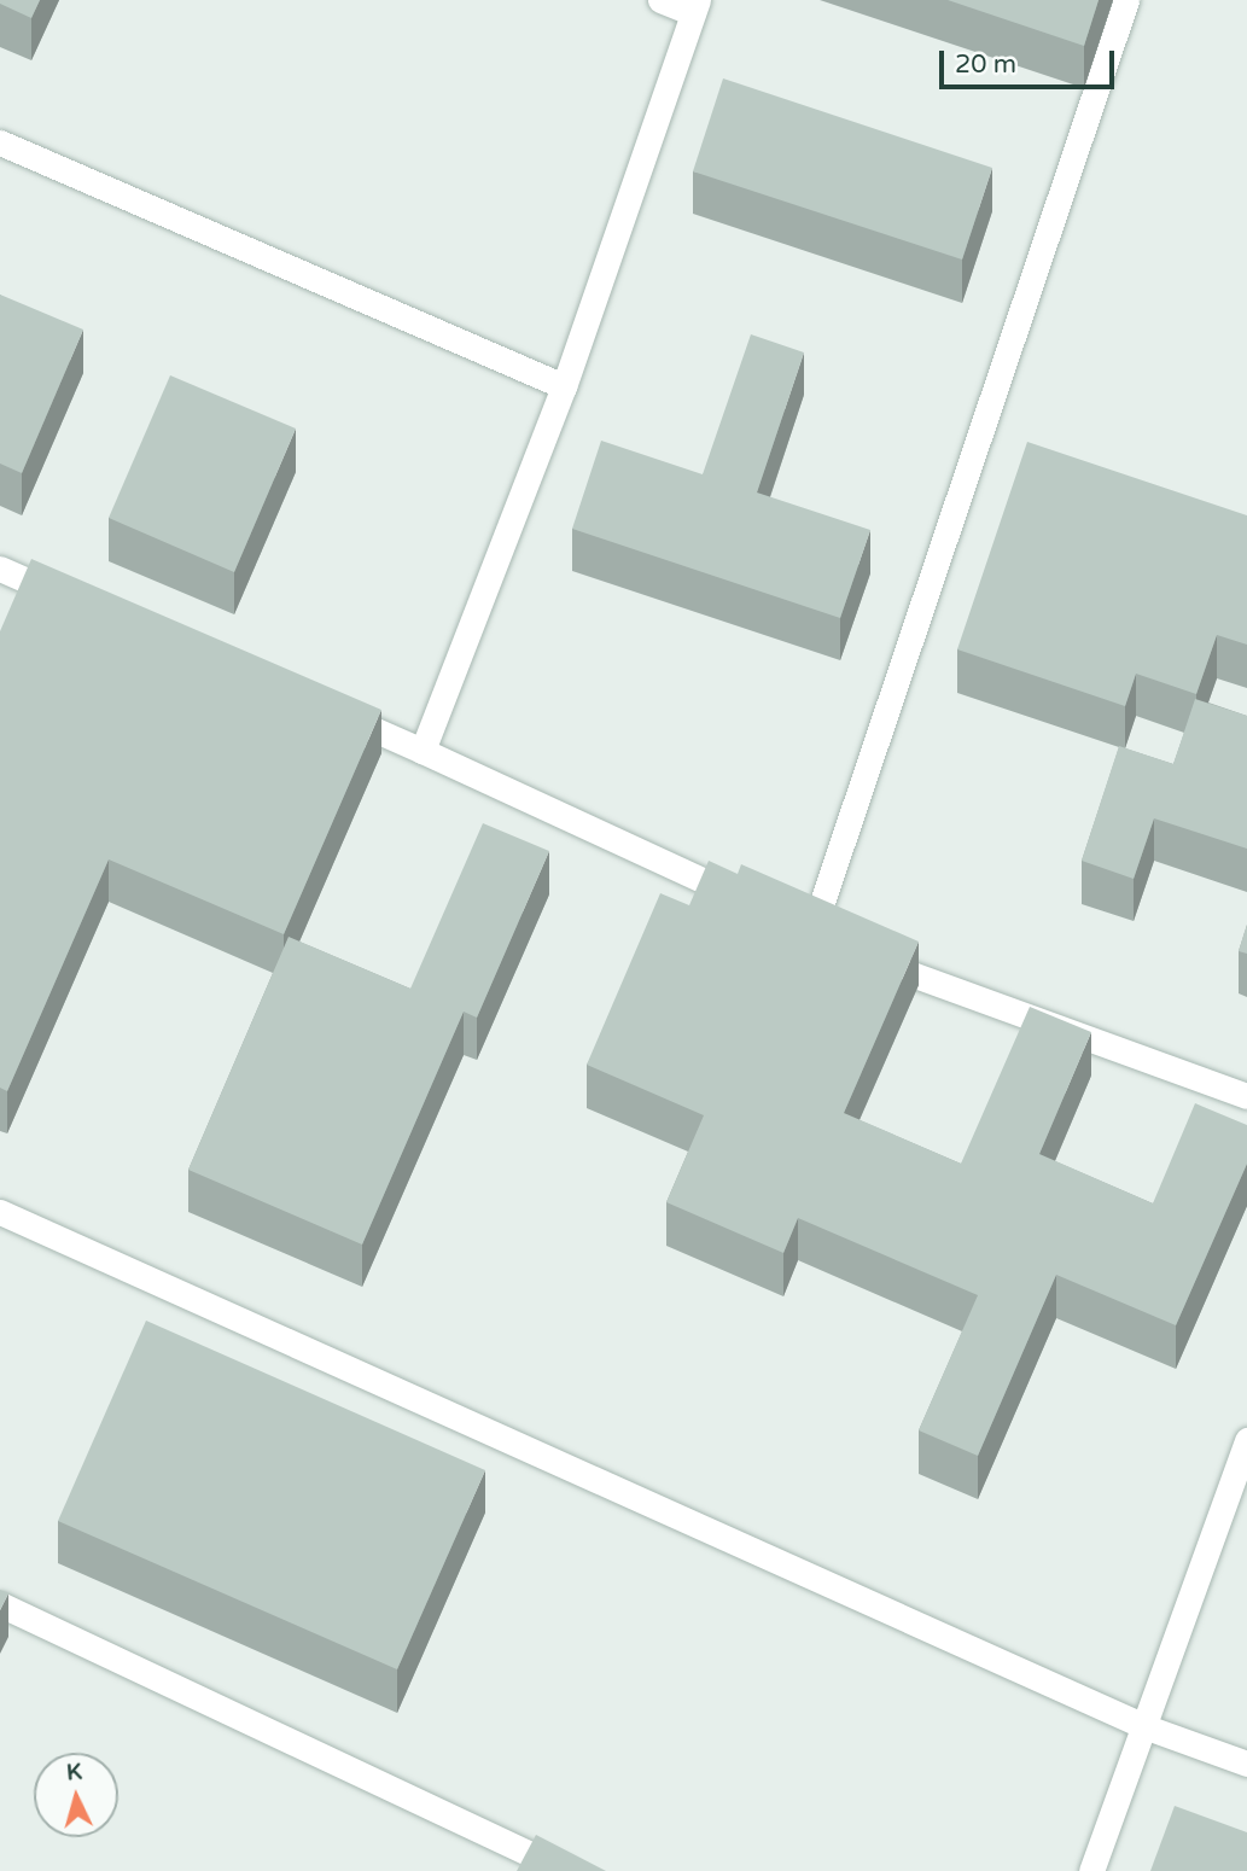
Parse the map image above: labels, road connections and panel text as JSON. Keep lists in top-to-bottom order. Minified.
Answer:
{"scale_bar":"20 m","north":"top"}
